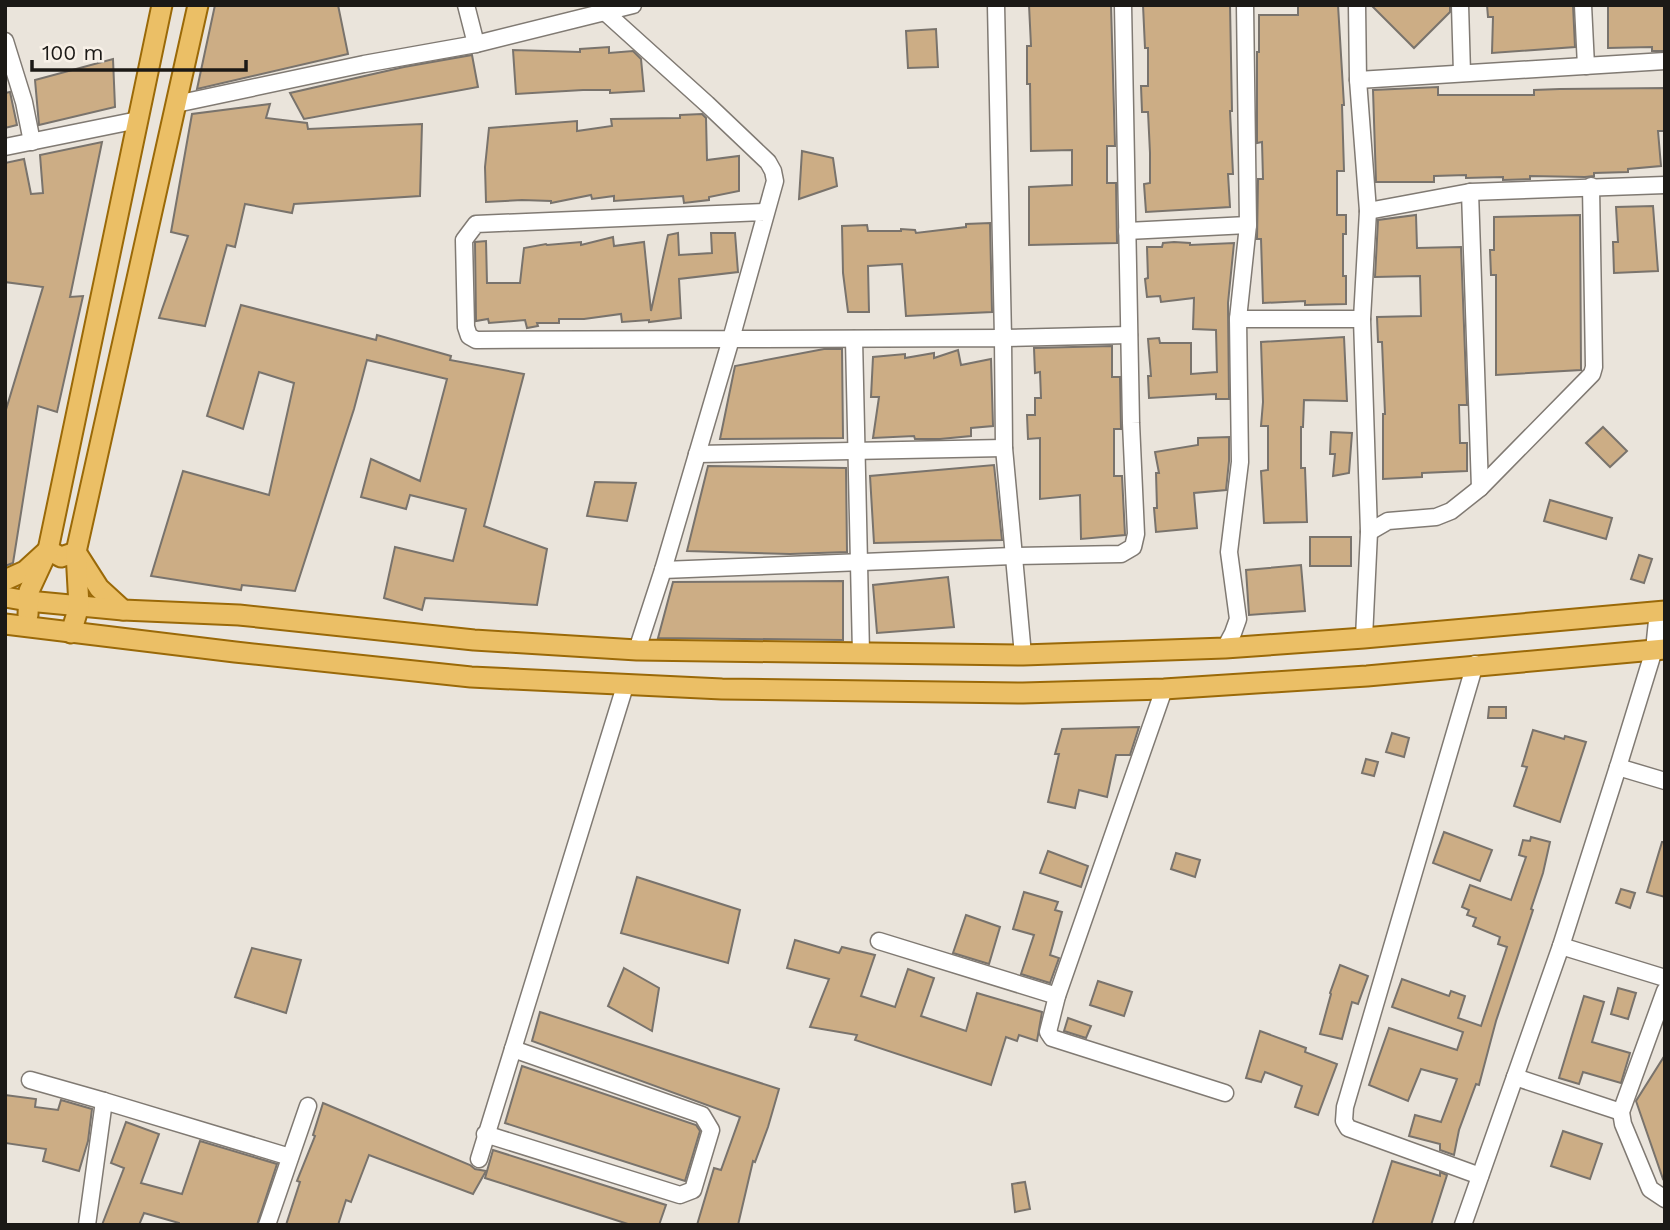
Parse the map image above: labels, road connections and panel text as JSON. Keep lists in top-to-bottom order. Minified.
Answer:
{"scale_bar":"100 m"}
